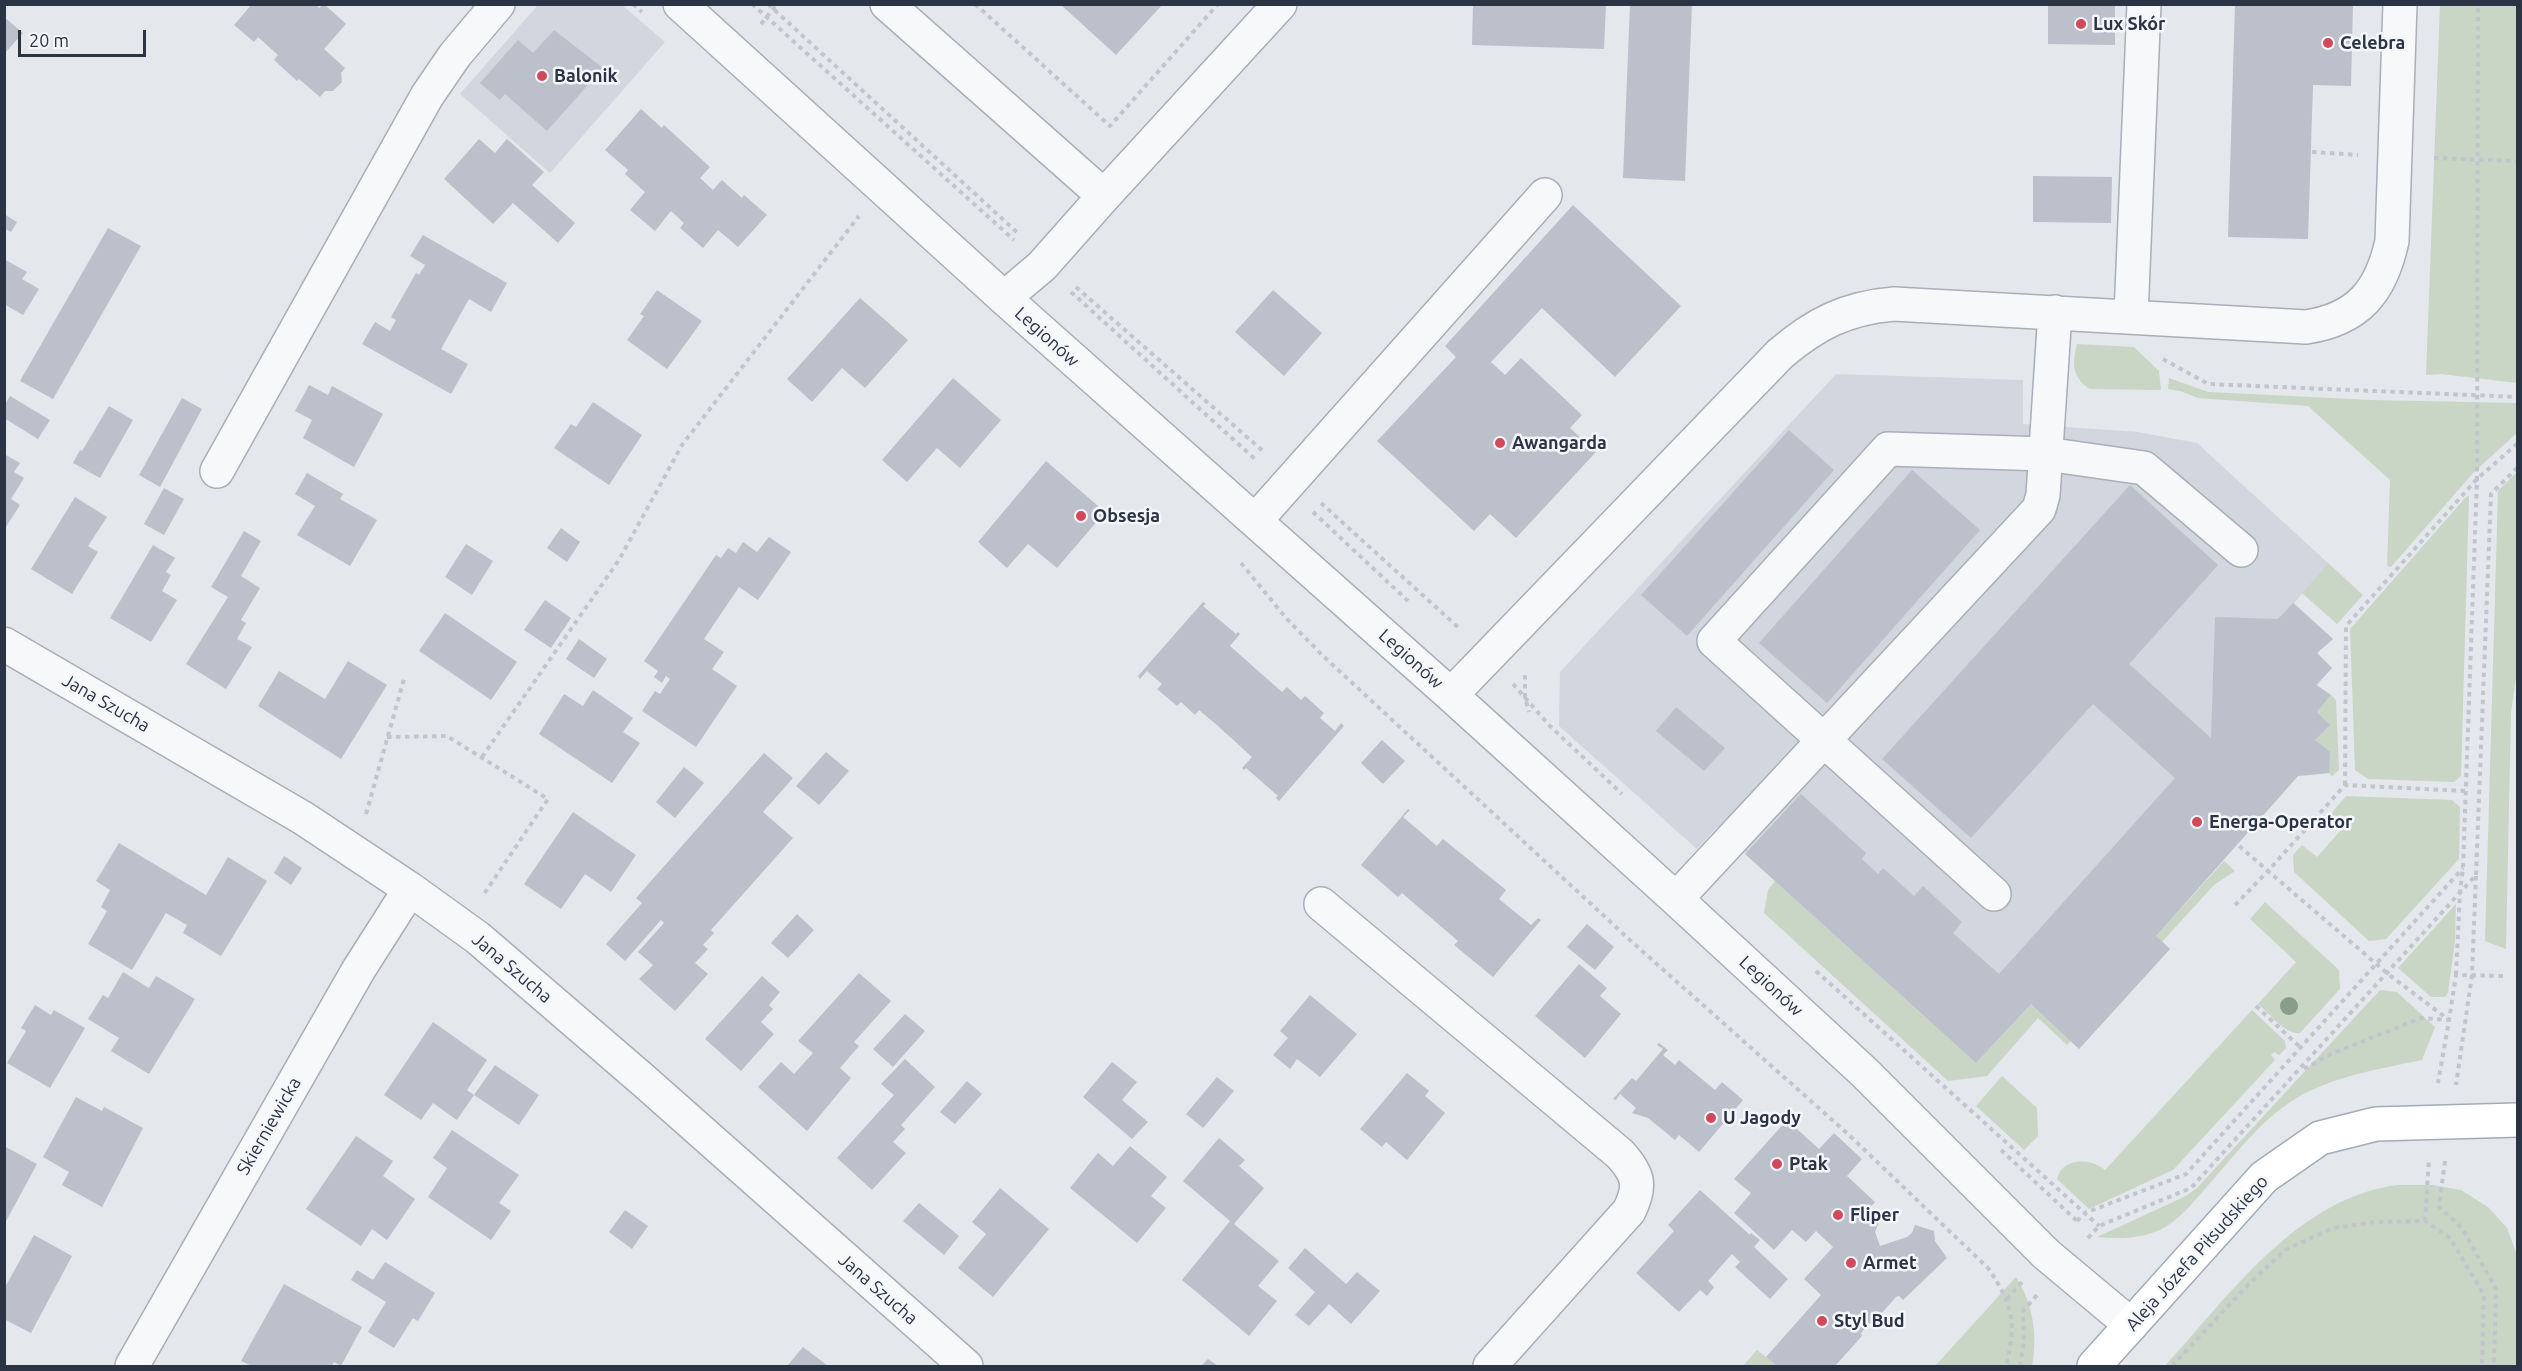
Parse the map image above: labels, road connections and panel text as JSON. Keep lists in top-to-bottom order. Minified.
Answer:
{"streets":{"main road":["Aleja Józefa Piłsudskiego"],"street":["Legionów","Jana Szucha","Skierniewicka"]},"crossings":[["Legionów","Aleja Józefa Piłsudskiego"],["Jana Szucha","Skierniewicka"]],"places":["Lux Skór","Celebra","Balonik","Awangarda","Obsesja","Energa-Operator","U Jagody","Ptak","Fliper","Armet","Styl Bud"],"scale_bar":"20 m"}
